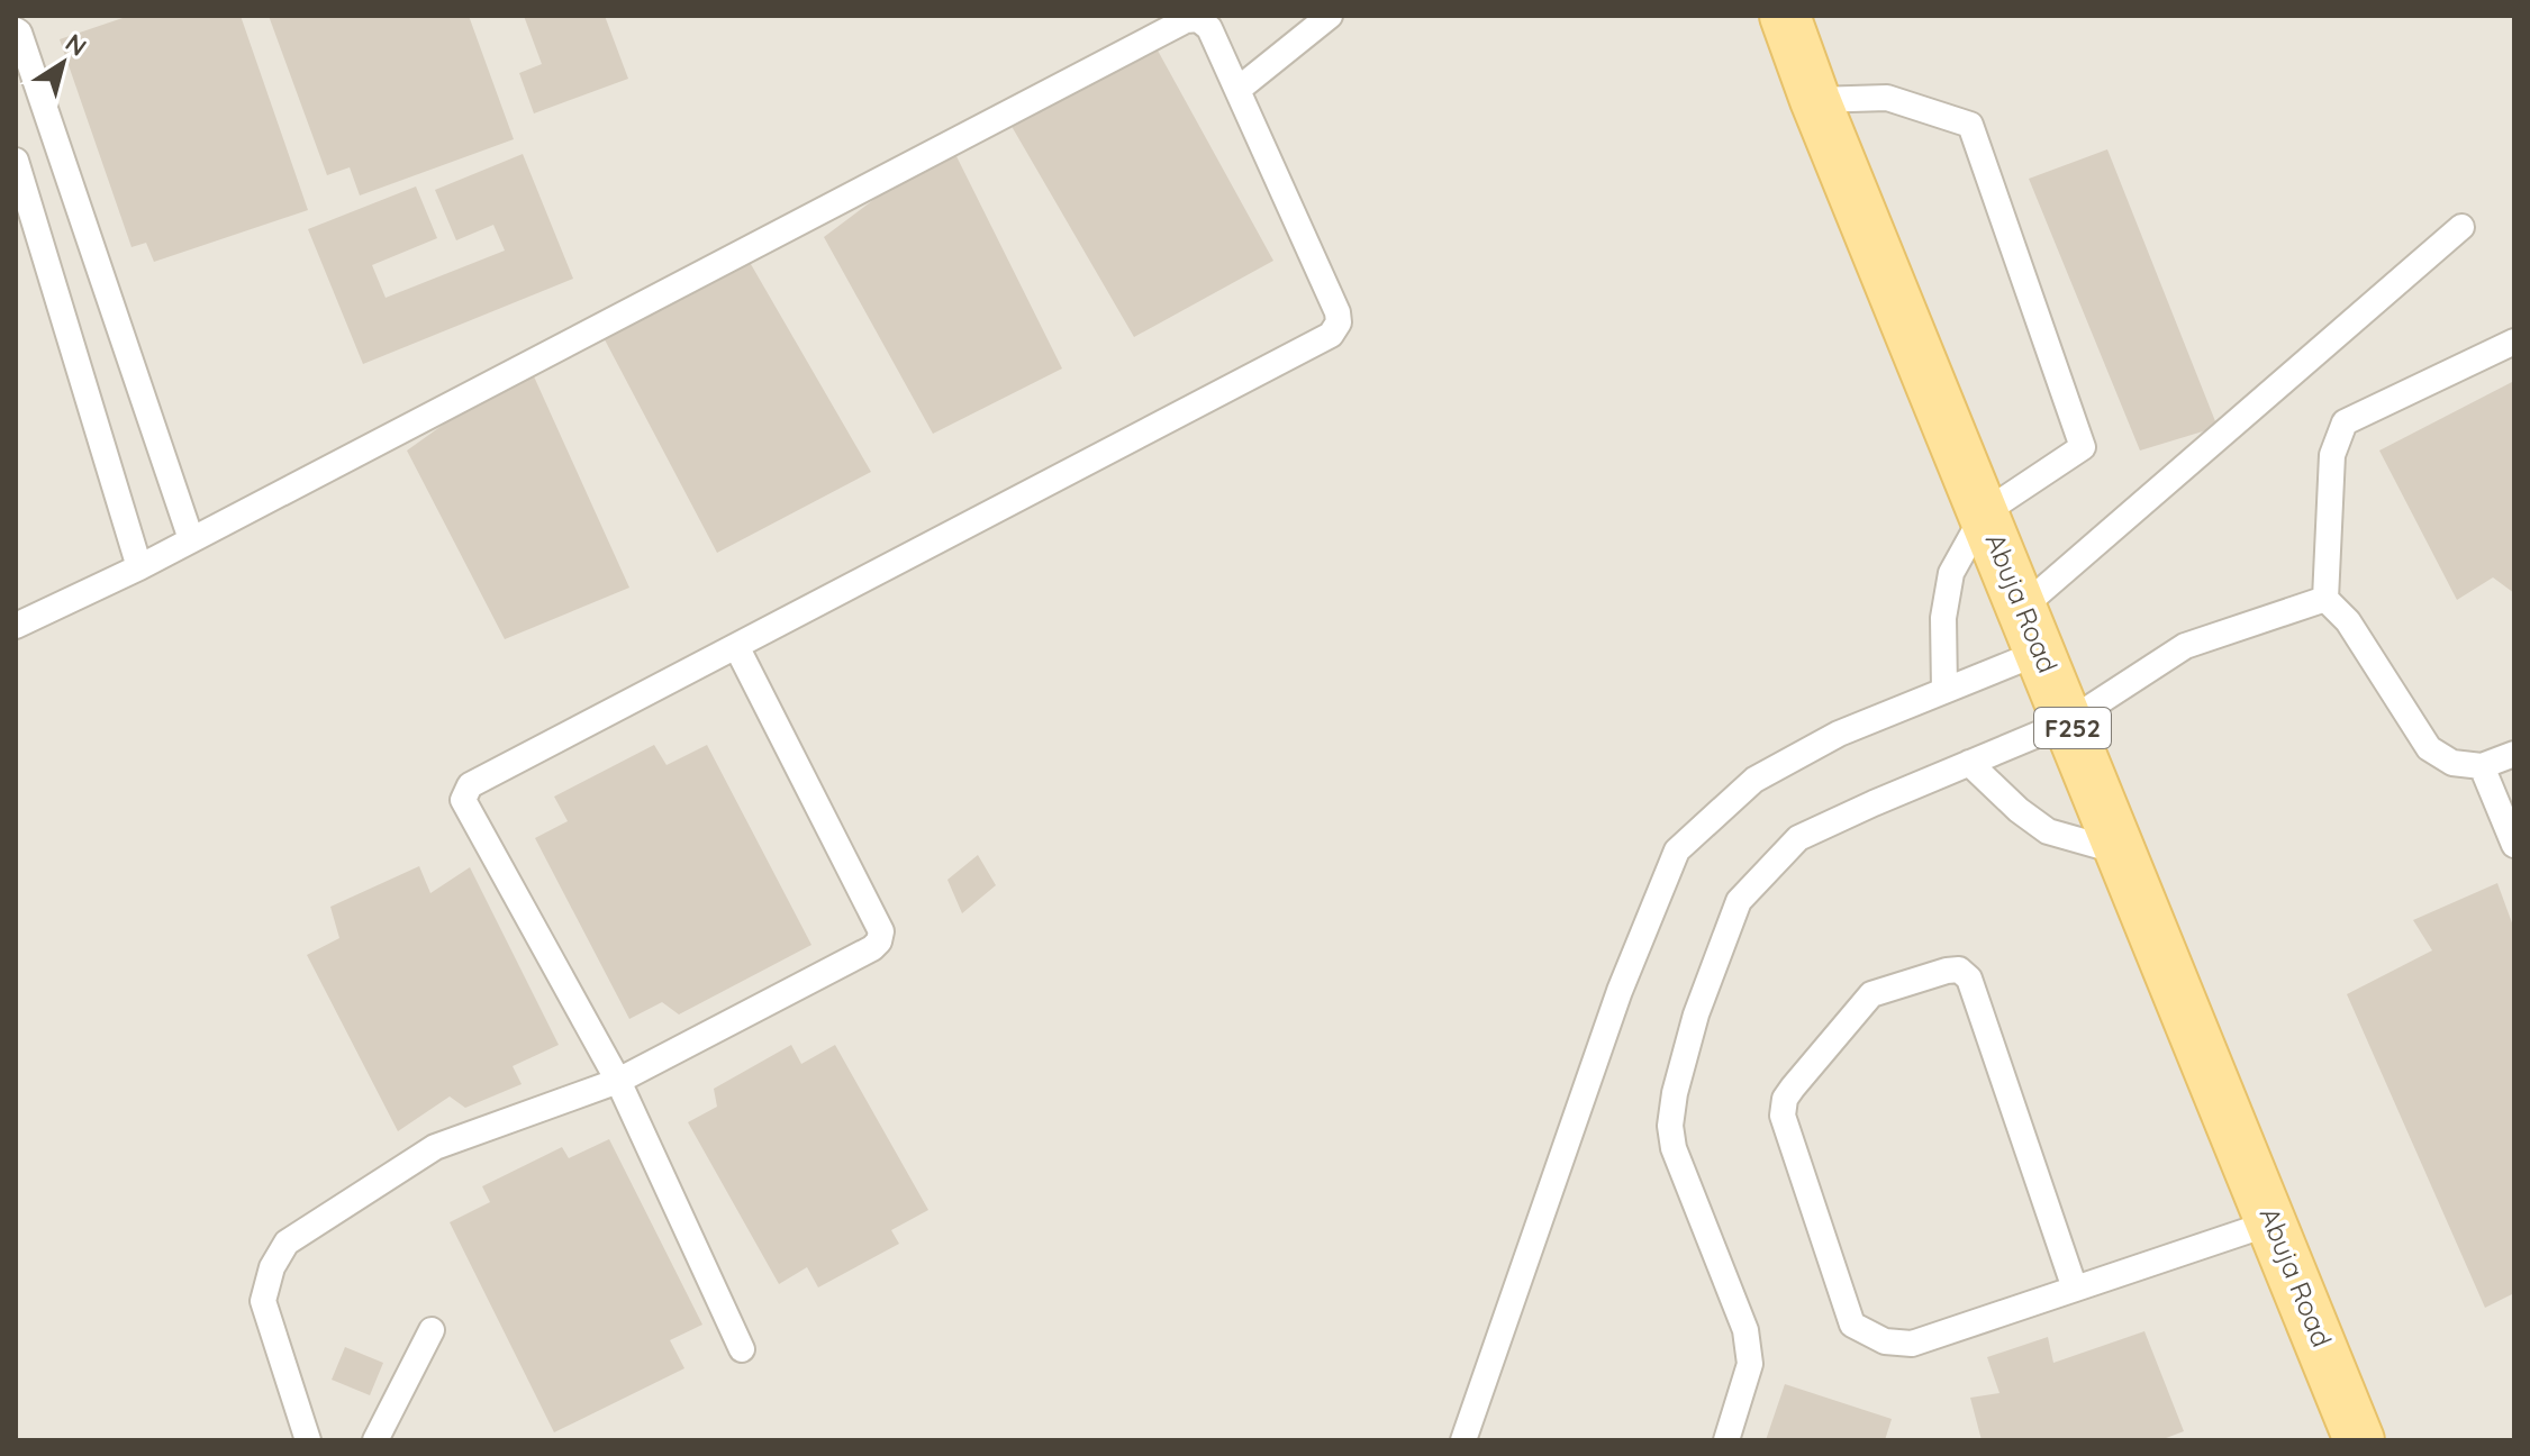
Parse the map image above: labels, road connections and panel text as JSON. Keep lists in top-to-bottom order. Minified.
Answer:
{"streets":{"main road":["Abuja Road","F252"]},"north":"top right"}
